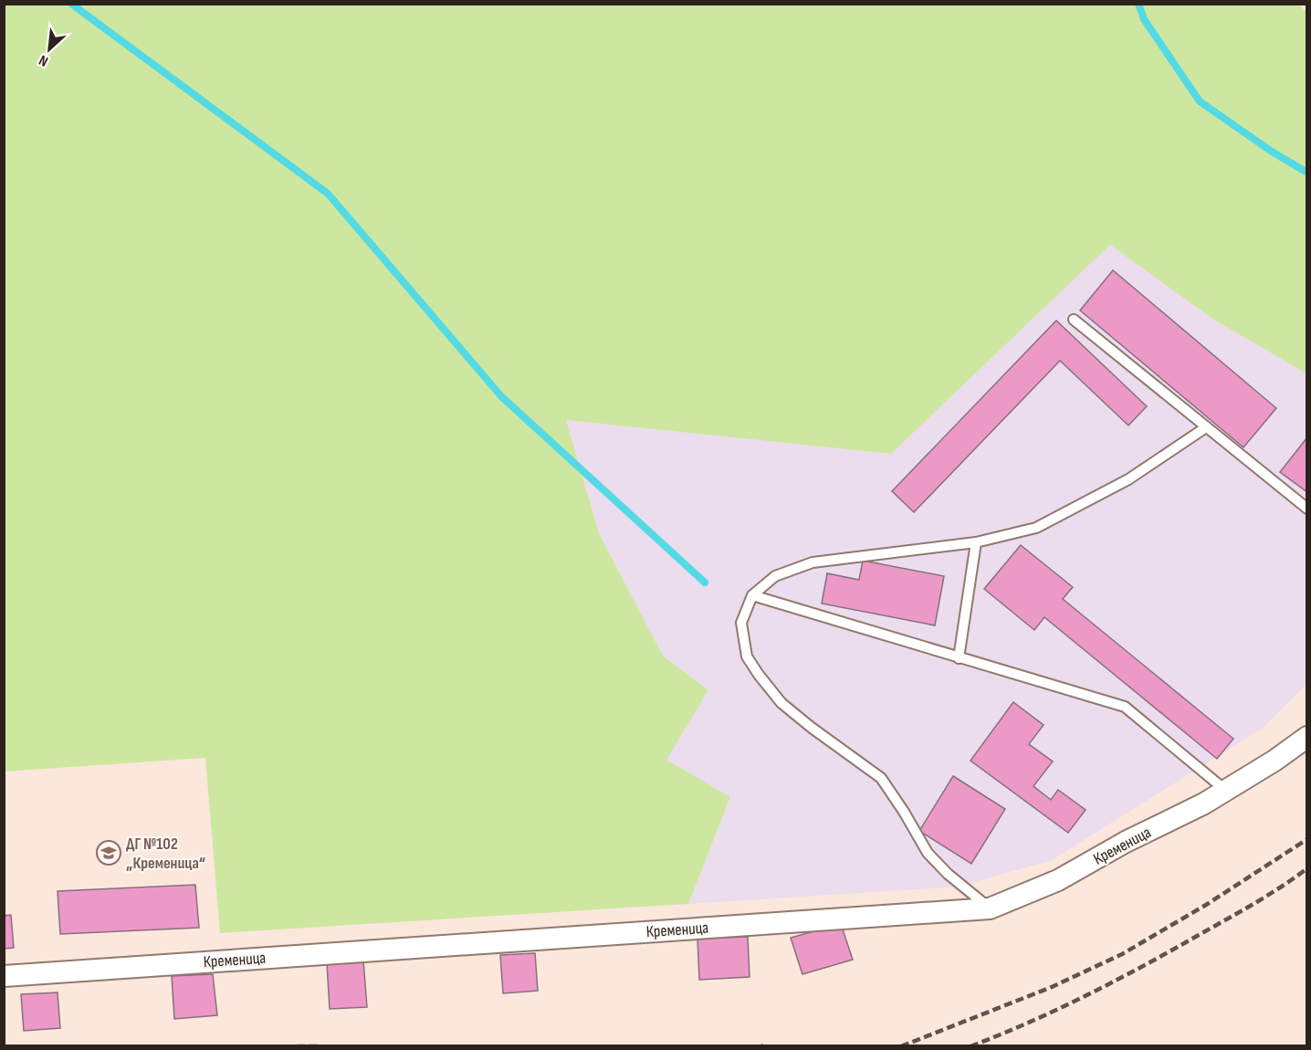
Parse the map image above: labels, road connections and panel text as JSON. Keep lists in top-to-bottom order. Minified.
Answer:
{"streets":{"street":["Кременица"]},"places":{"school or university":["ДГ №102 „Кременица“"]},"north":"bottom left"}
